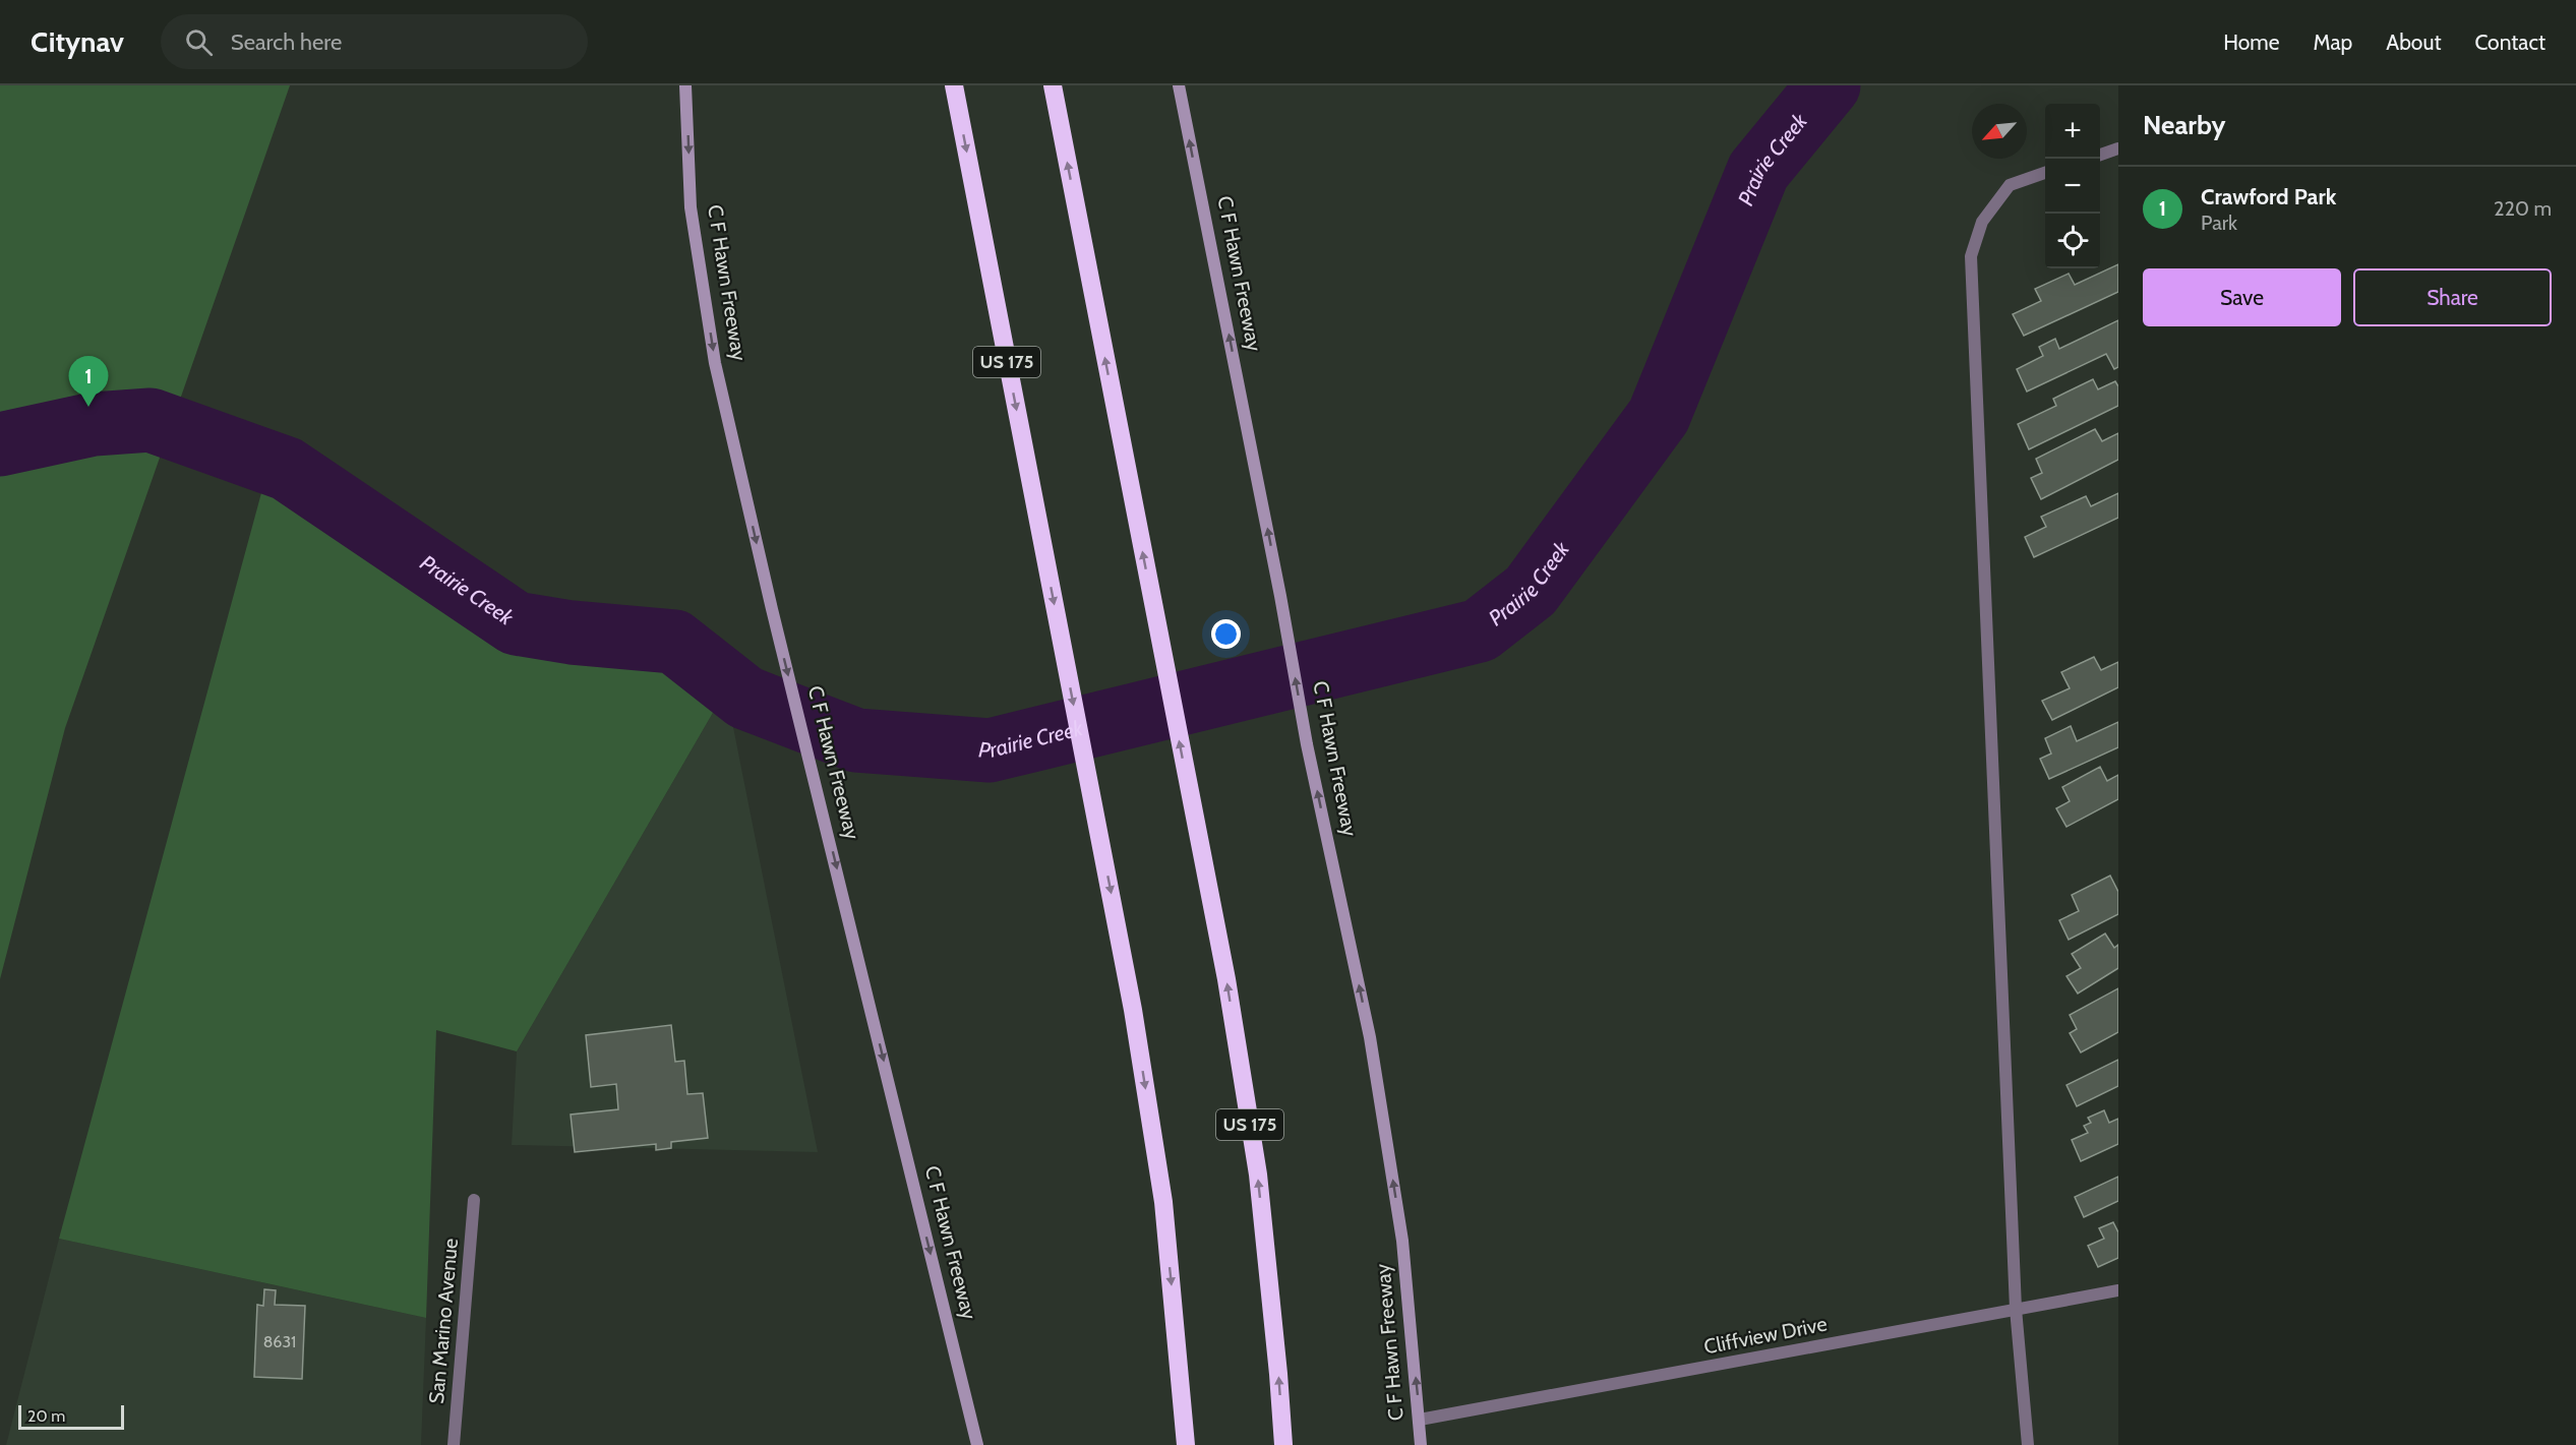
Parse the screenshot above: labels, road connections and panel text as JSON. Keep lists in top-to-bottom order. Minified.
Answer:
{"streets":{"highway":["US 175"],"main road":["C F Hawn Freeway"],"street":["San Marino Avenue","Cliffview Drive"]},"crossings":[["C F Hawn Freeway","Cliffview Drive"]],"water":["Prairie Creek"],"house_numbers":["8631"],"scale_bar":"20 m","north":"bottom left","page":{"header":"Citynav","search":"Search here","nav":["Home","Map","About","Contact"],"heading":"Nearby","map_buttons":["+","−"],"list":[{"mark":"1","name":"Crawford Park","note":"Park","value":"220 m"}],"buttons":["Save","Share"],"pins":"1","scale":"20 m"}}
